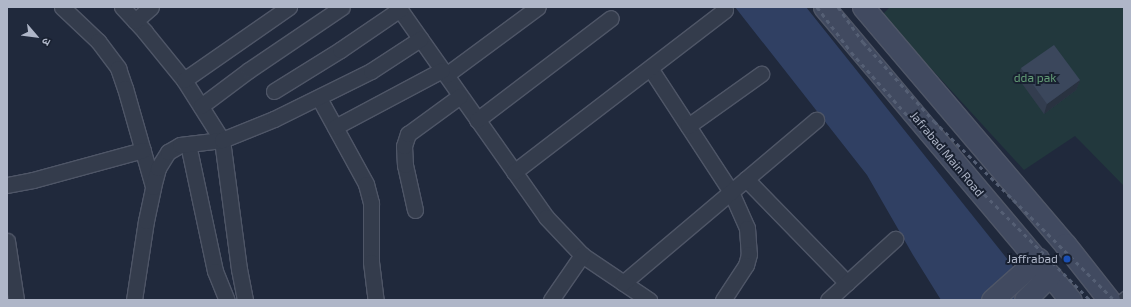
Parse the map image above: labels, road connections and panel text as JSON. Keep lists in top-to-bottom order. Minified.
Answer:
{"streets":{"main road":["Jafrabad Main Road"]},"parks":["dda pak"],"places":["Jaffrabad"],"north":"bottom right"}
